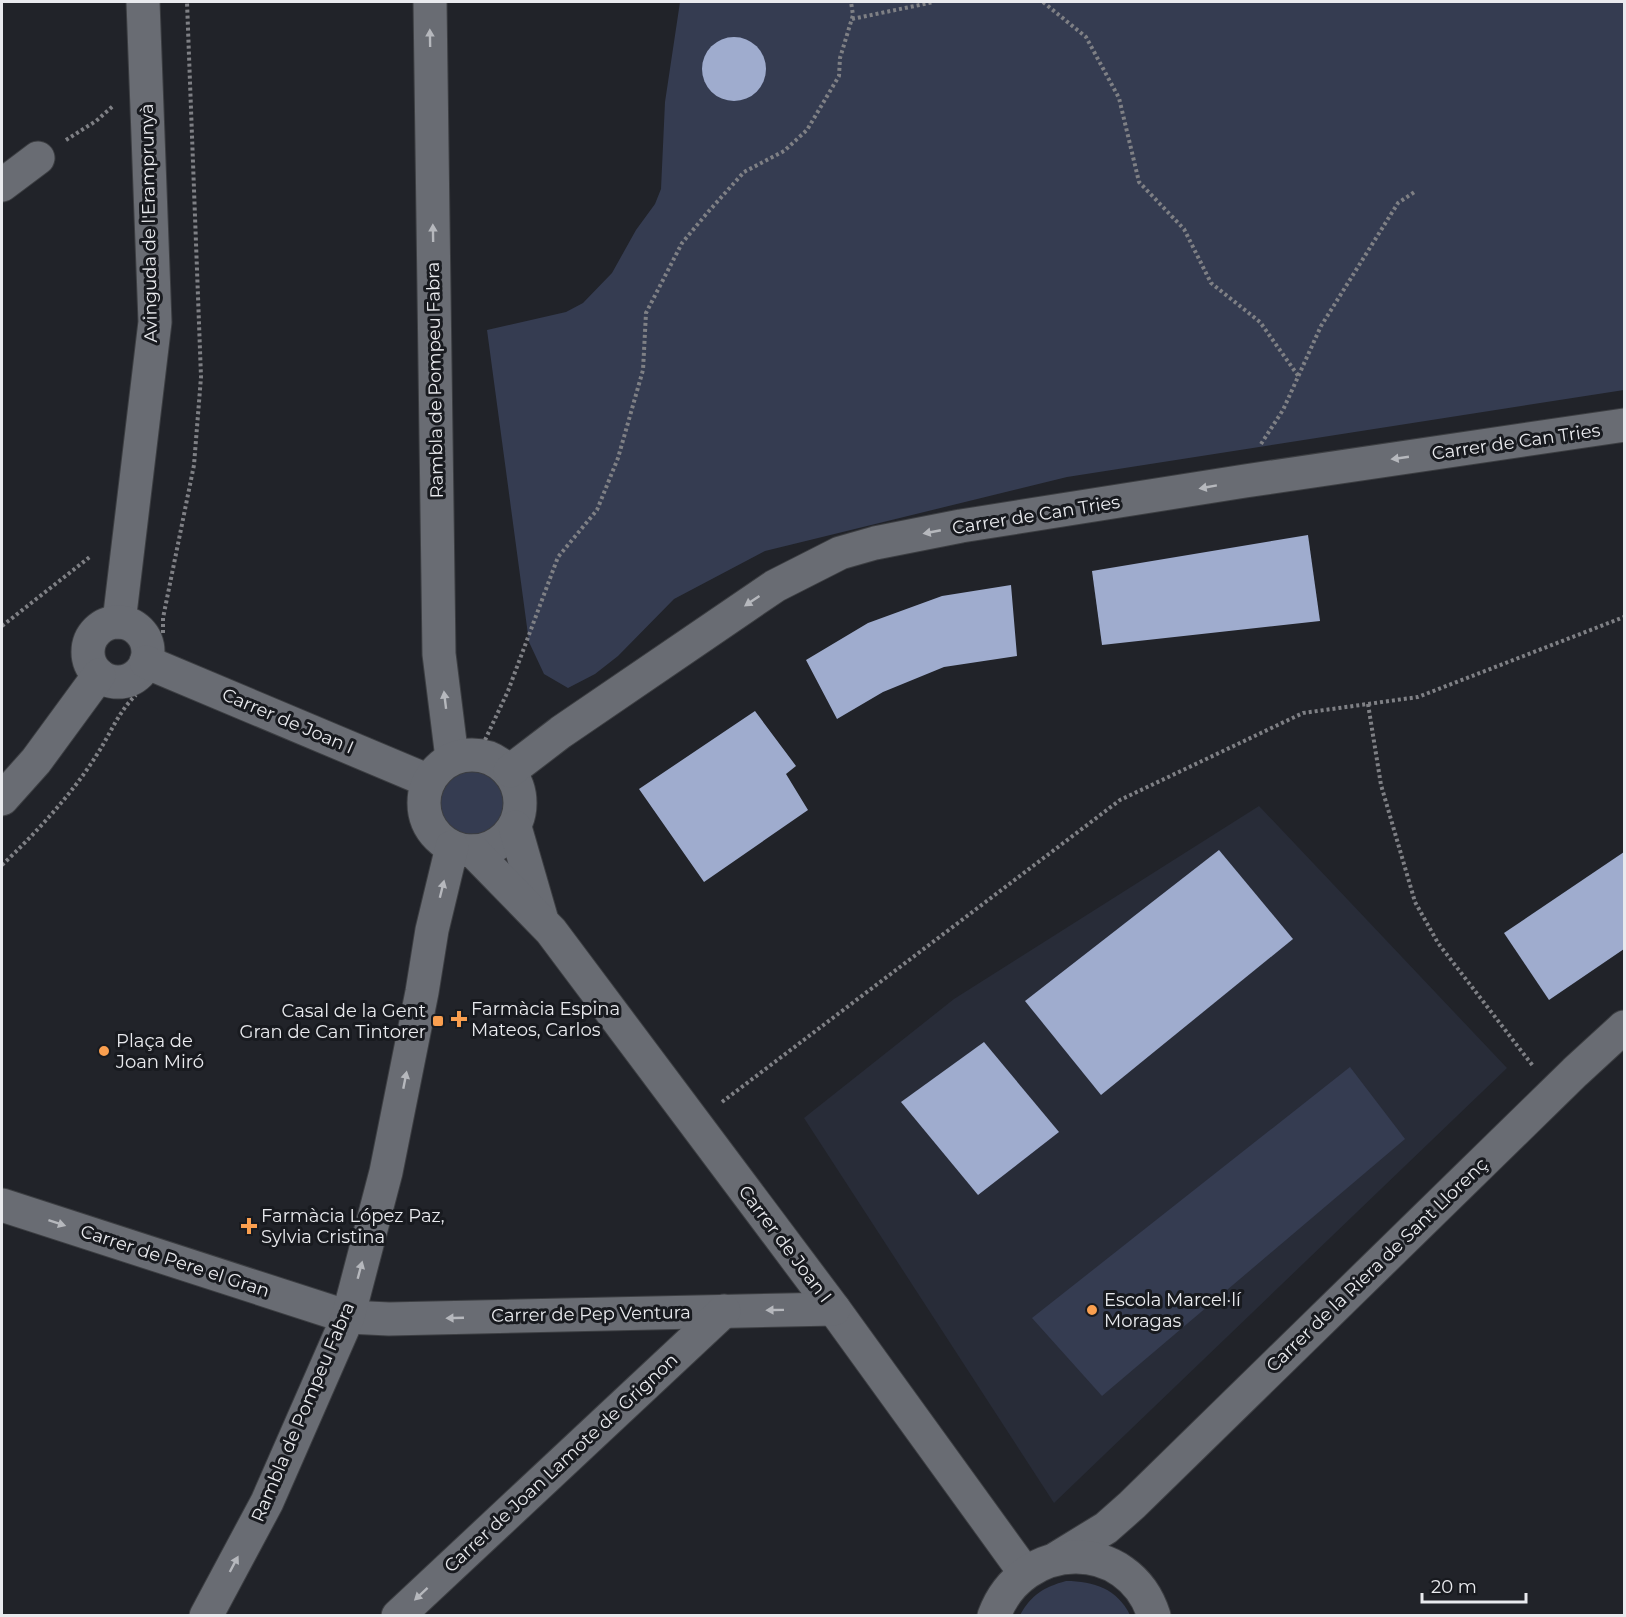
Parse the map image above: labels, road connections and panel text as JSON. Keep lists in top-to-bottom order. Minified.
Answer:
{"streets":{"street":["Avinguda de l'Eramprunyà","Rambla de Pompeu Fabra","Carrer de Can Tries","Carrer de Joan I","Carrer de Pere el Gran","Carrer de la Riera de Sant Llorenç","Carrer de Pep Ventura","Carrer de Joan Lamote de Grignon"]},"crossings":[["Avinguda de l'Eramprunyà","Carrer de Joan I"],["Rambla de Pompeu Fabra","Carrer de Can Tries"],["Rambla de Pompeu Fabra","Carrer de Joan I"],["Rambla de Pompeu Fabra","Carrer de Pere el Gran"],["Rambla de Pompeu Fabra","Carrer de Pep Ventura"],["Carrer de Can Tries","Carrer de Joan I"],["Carrer de Joan I","Carrer de la Riera de Sant Llorenç"],["Carrer de Joan I","Carrer de Pep Ventura"],["Carrer de Pere el Gran","Carrer de Pep Ventura"],["Carrer de Pep Ventura","Carrer de Joan Lamote de Grignon"]],"one_way":["Rambla de Pompeu Fabra","Carrer de Can Tries","Carrer de Pere el Gran","Carrer de Pep Ventura","Carrer de Joan Lamote de Grignon"],"places":{"health":["Farmàcia Espina Mateos, Carlos","Farmàcia López Paz, Sylvia Cristina"],"transit":["Casal de la Gent Gran de Can Tintorer"],"other":["Plaça de Joan Miró","Escola Marcel·lí Moragas"]},"scale_bar":"20 m"}
